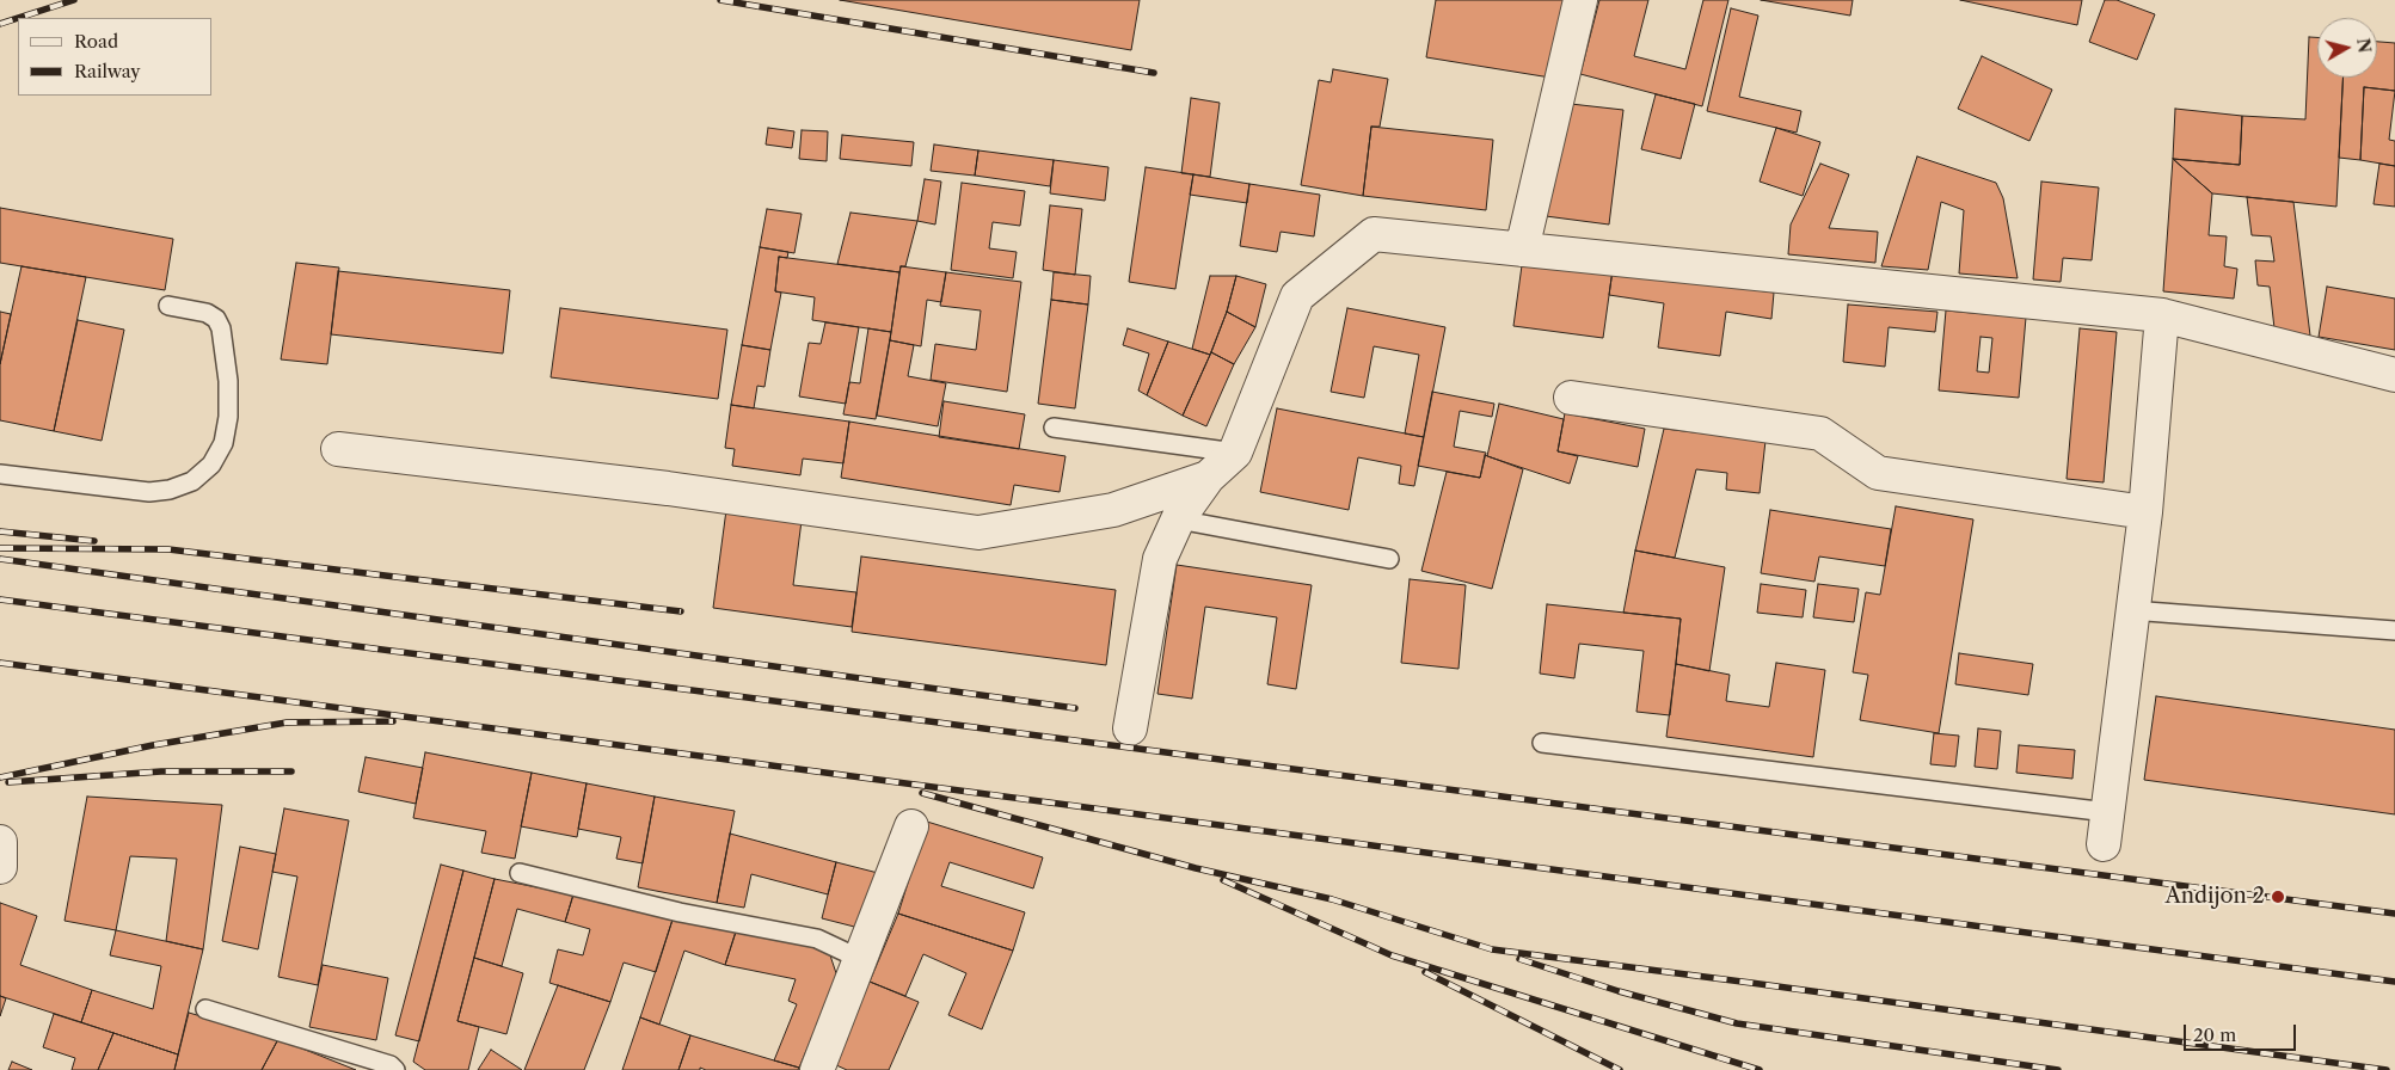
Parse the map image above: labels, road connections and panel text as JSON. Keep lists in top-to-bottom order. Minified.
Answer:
{"places":["Andijon 2"],"legend":["Road","Railway"],"scale_bar":"20 m","north":"right"}
